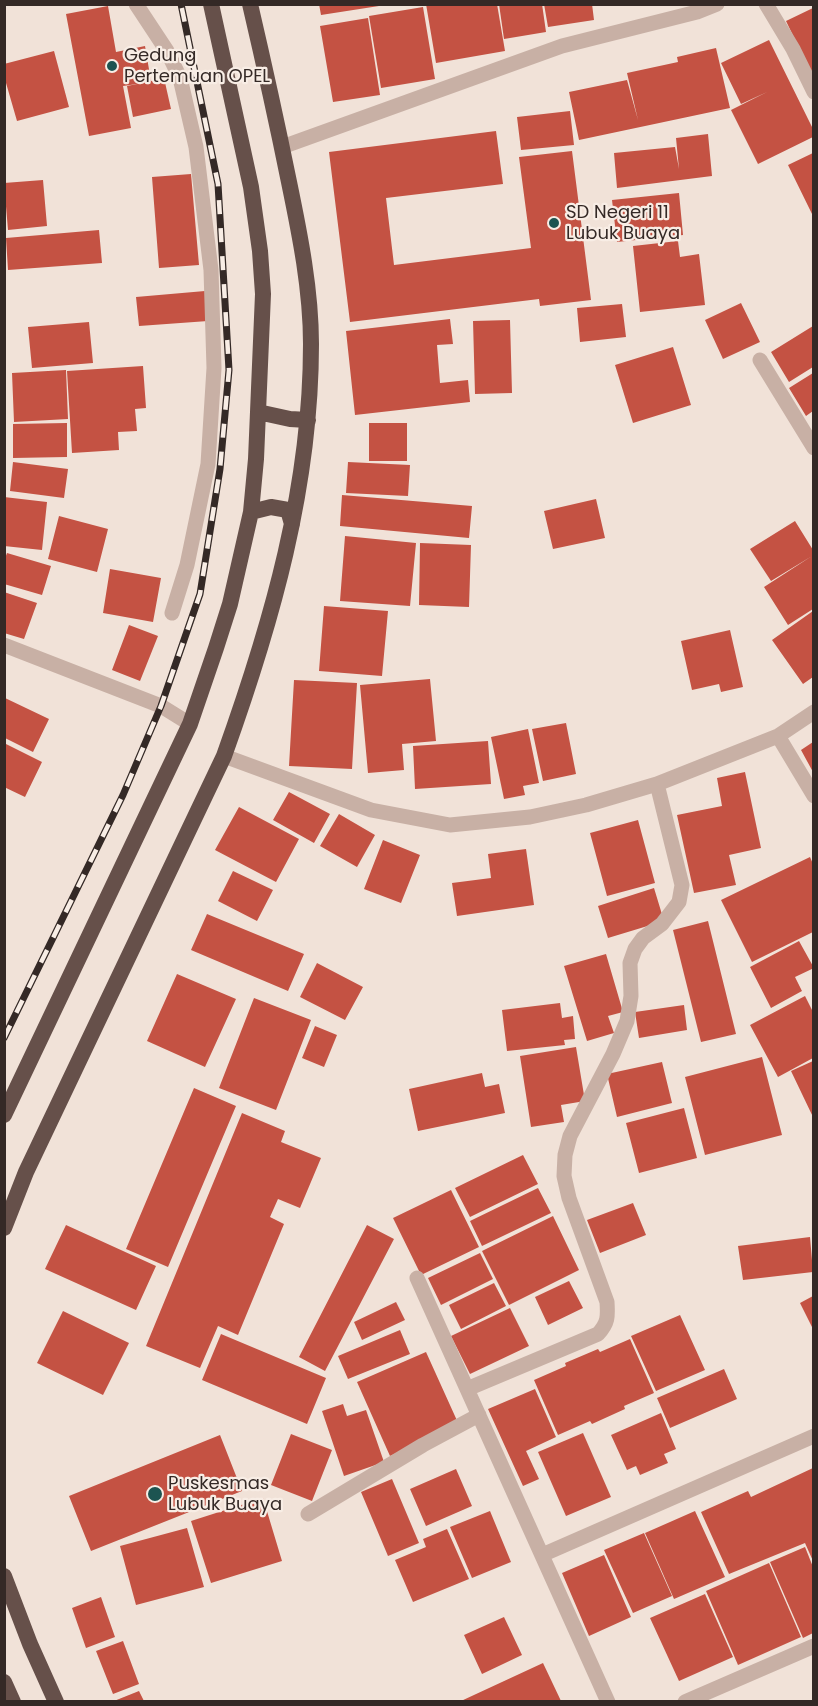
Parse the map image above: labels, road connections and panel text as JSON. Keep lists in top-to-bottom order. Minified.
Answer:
{"places":["Gedung Pertemuan OPEL","SD Negeri 11 Lubuk Buaya","Puskesmas Lubuk Buaya"]}
